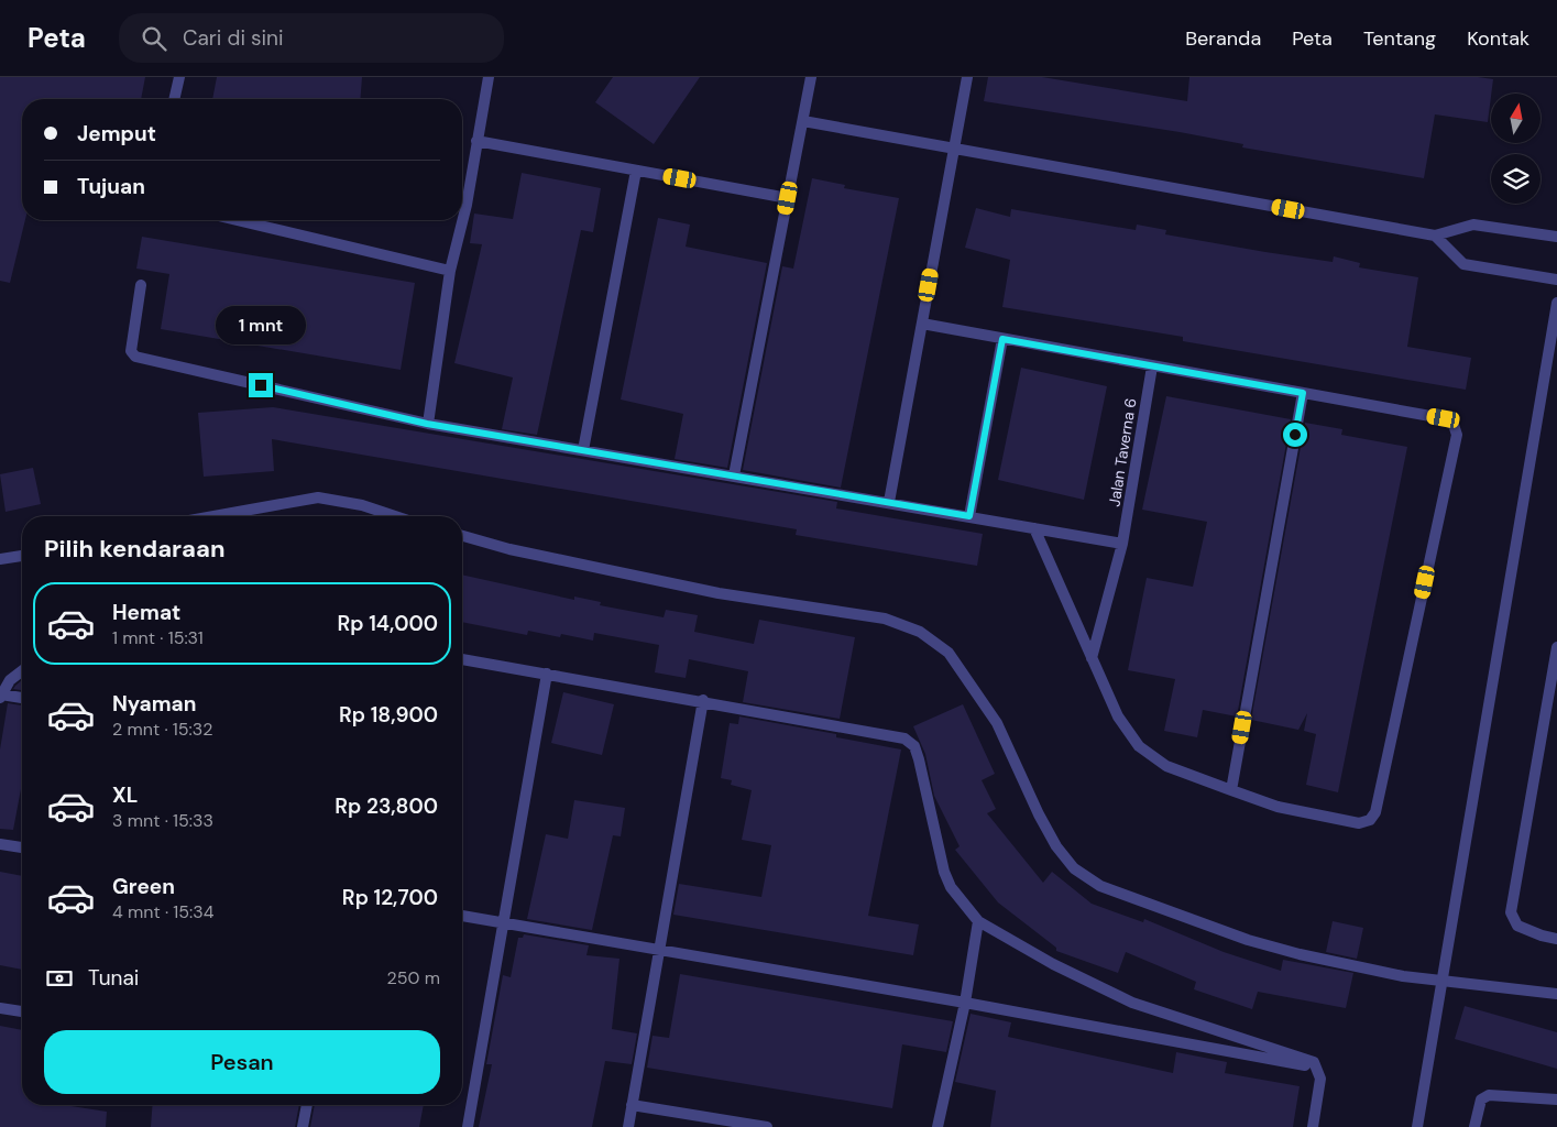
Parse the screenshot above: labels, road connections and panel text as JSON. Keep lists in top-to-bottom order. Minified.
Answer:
{"streets":{"street":["Jalan Taverna 6"]},"north":"top","page":{"header":"Peta","search":"Cari di sini","nav":["Beranda","Peta","Tentang","Kontak"],"banner":["Jemput","Tujuan"],"bubble":"1 mnt","heading":"Pilih kendaraan","list":[{"name":"Hemat","note":"1 mnt · 15:31","value":"Rp 14,000"},{"name":"Nyaman","note":"2 mnt · 15:32","value":"Rp 18,900"},{"name":"XL","note":"3 mnt · 15:33","value":"Rp 23,800"},{"name":"Green","note":"4 mnt · 15:34","value":"Rp 12,700"}],"pay":["Tunai","250 m"],"buttons":"Pesan"}}
